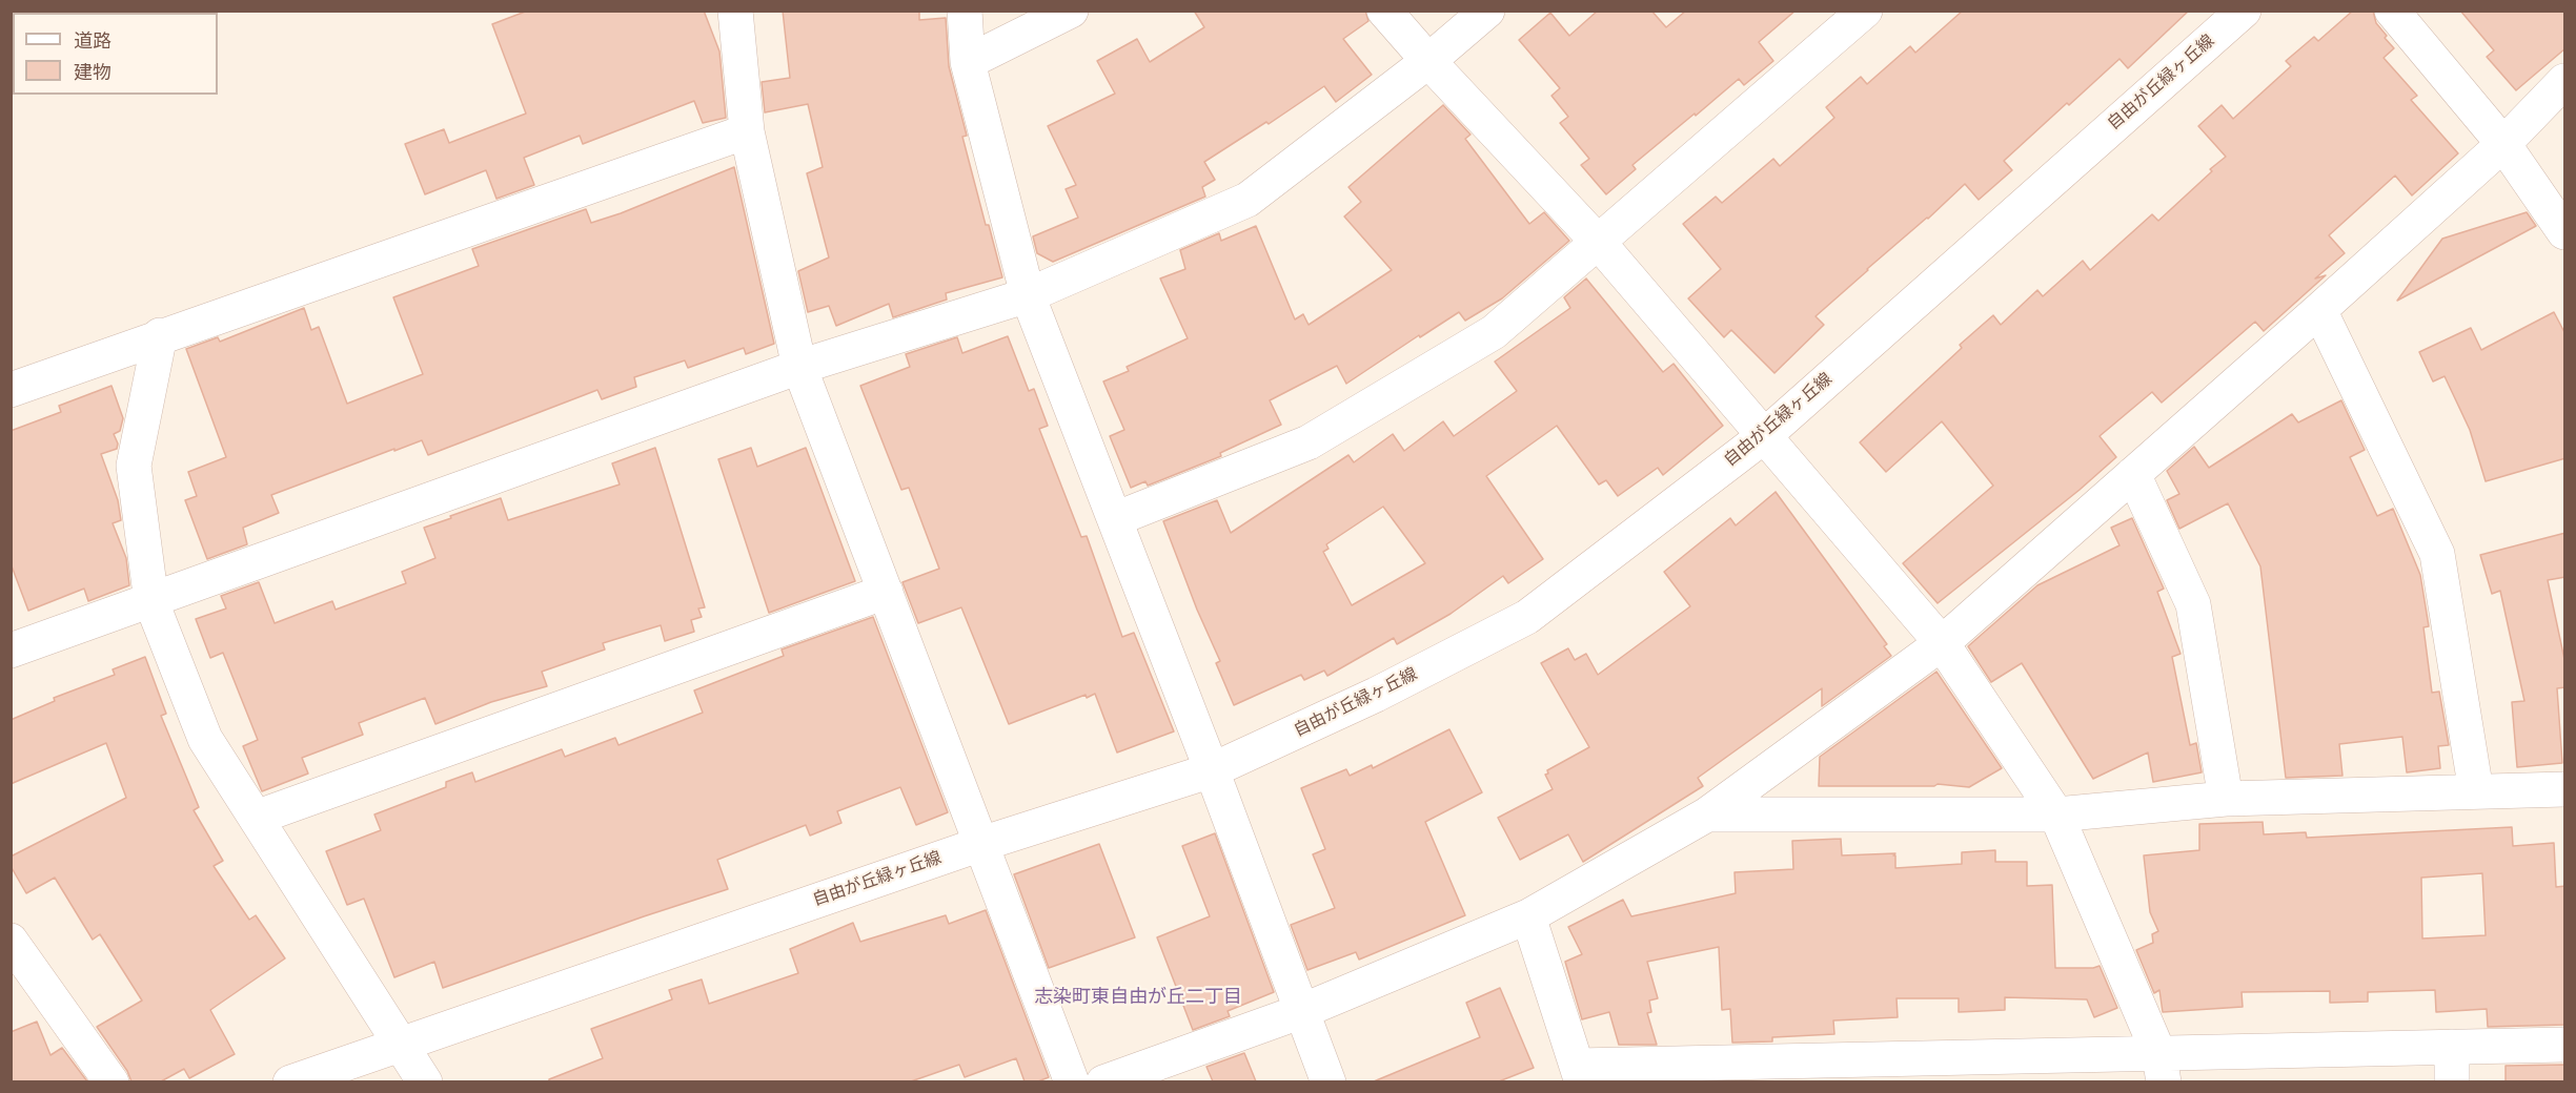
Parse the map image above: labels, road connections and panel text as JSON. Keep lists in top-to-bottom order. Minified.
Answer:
{"streets":{"street":["自由が丘緑ヶ丘線"]},"districts":["志染町東自由が丘二丁目"],"legend":["道路","建物"]}
